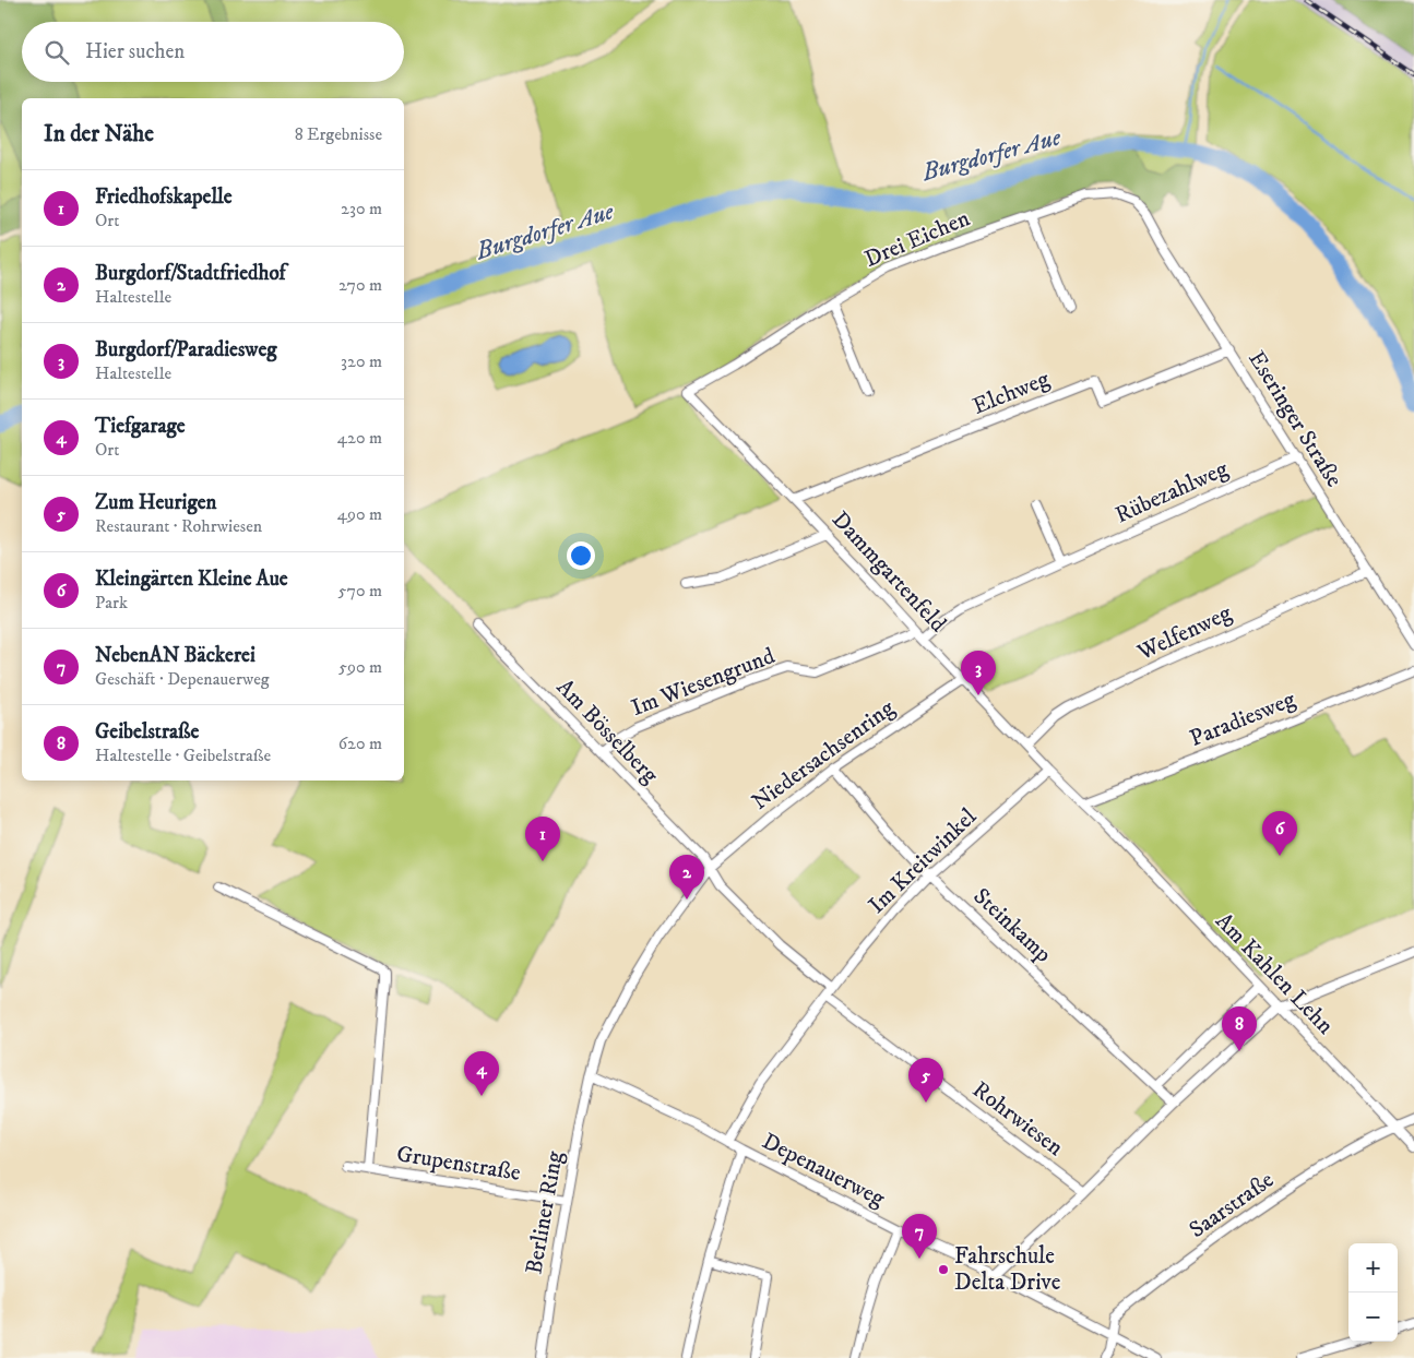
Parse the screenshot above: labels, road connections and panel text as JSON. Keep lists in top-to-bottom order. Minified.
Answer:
{"streets":{"street":["Drei Eichen","Elchweg","Eseringer Straße","Rübezahlweg","Dammgartenfeld","Welfenweg","Im Wiesengrund","Paradiesweg","Am Bösselberg","Niedersachsenring","Im Kreitwinkel","Steinkamp","Am Kahlen Lehn","Rohrwiesen","Grupenstraße","Depenauerweg","Saarstraße","Berliner Ring"]},"crossings":[["Drei Eichen","Eseringer Straße"],["Drei Eichen","Dammgartenfeld"],["Elchweg","Eseringer Straße"],["Elchweg","Dammgartenfeld"],["Eseringer Straße","Rübezahlweg"],["Eseringer Straße","Welfenweg"],["Rübezahlweg","Dammgartenfeld"],["Dammgartenfeld","Welfenweg"],["Dammgartenfeld","Im Wiesengrund"],["Dammgartenfeld","Paradiesweg"],["Dammgartenfeld","Niedersachsenring"],["Dammgartenfeld","Im Kreitwinkel"],["Dammgartenfeld","Am Kahlen Lehn"],["Im Wiesengrund","Am Bösselberg"],["Am Bösselberg","Niedersachsenring"],["Niedersachsenring","Steinkamp"],["Niedersachsenring","Depenauerweg"],["Niedersachsenring","Berliner Ring"],["Im Kreitwinkel","Steinkamp"],["Im Kreitwinkel","Rohrwiesen"],["Im Kreitwinkel","Depenauerweg"],["Am Kahlen Lehn","Saarstraße"],["Grupenstraße","Berliner Ring"],["Depenauerweg","Saarstraße"],["Depenauerweg","Berliner Ring"]],"water":["Burgdorfer Aue"],"places":["Fahrschule Delta Drive"],"page":{"search":"Hier suchen","heading":["In der Nähe","8 Ergebnisse"],"list":[{"mark":"1","name":"Friedhofskapelle","note":"Ort","value":"230 m"},{"mark":"2","name":"Burgdorf/Stadtfriedhof","note":"Haltestelle","value":"270 m"},{"mark":"3","name":"Burgdorf/Paradiesweg","note":"Haltestelle","value":"320 m"},{"mark":"4","name":"Tiefgarage","note":"Ort","value":"420 m"},{"mark":"5","name":"Zum Heurigen","note":"Restaurant · Rohrwiesen","value":"490 m"},{"mark":"6","name":"Kleingärten Kleine Aue","note":"Park","value":"570 m"},{"mark":"7","name":"NebenAN Bäckerei","note":"Geschäft · Depenauerweg","value":"590 m"},{"mark":"8","name":"Geibelstraße","note":"Haltestelle · Geibelstraße","value":"620 m"}],"pins":["3","6","1","2","8","4","5","7"],"map_buttons":["+","−"]}}
